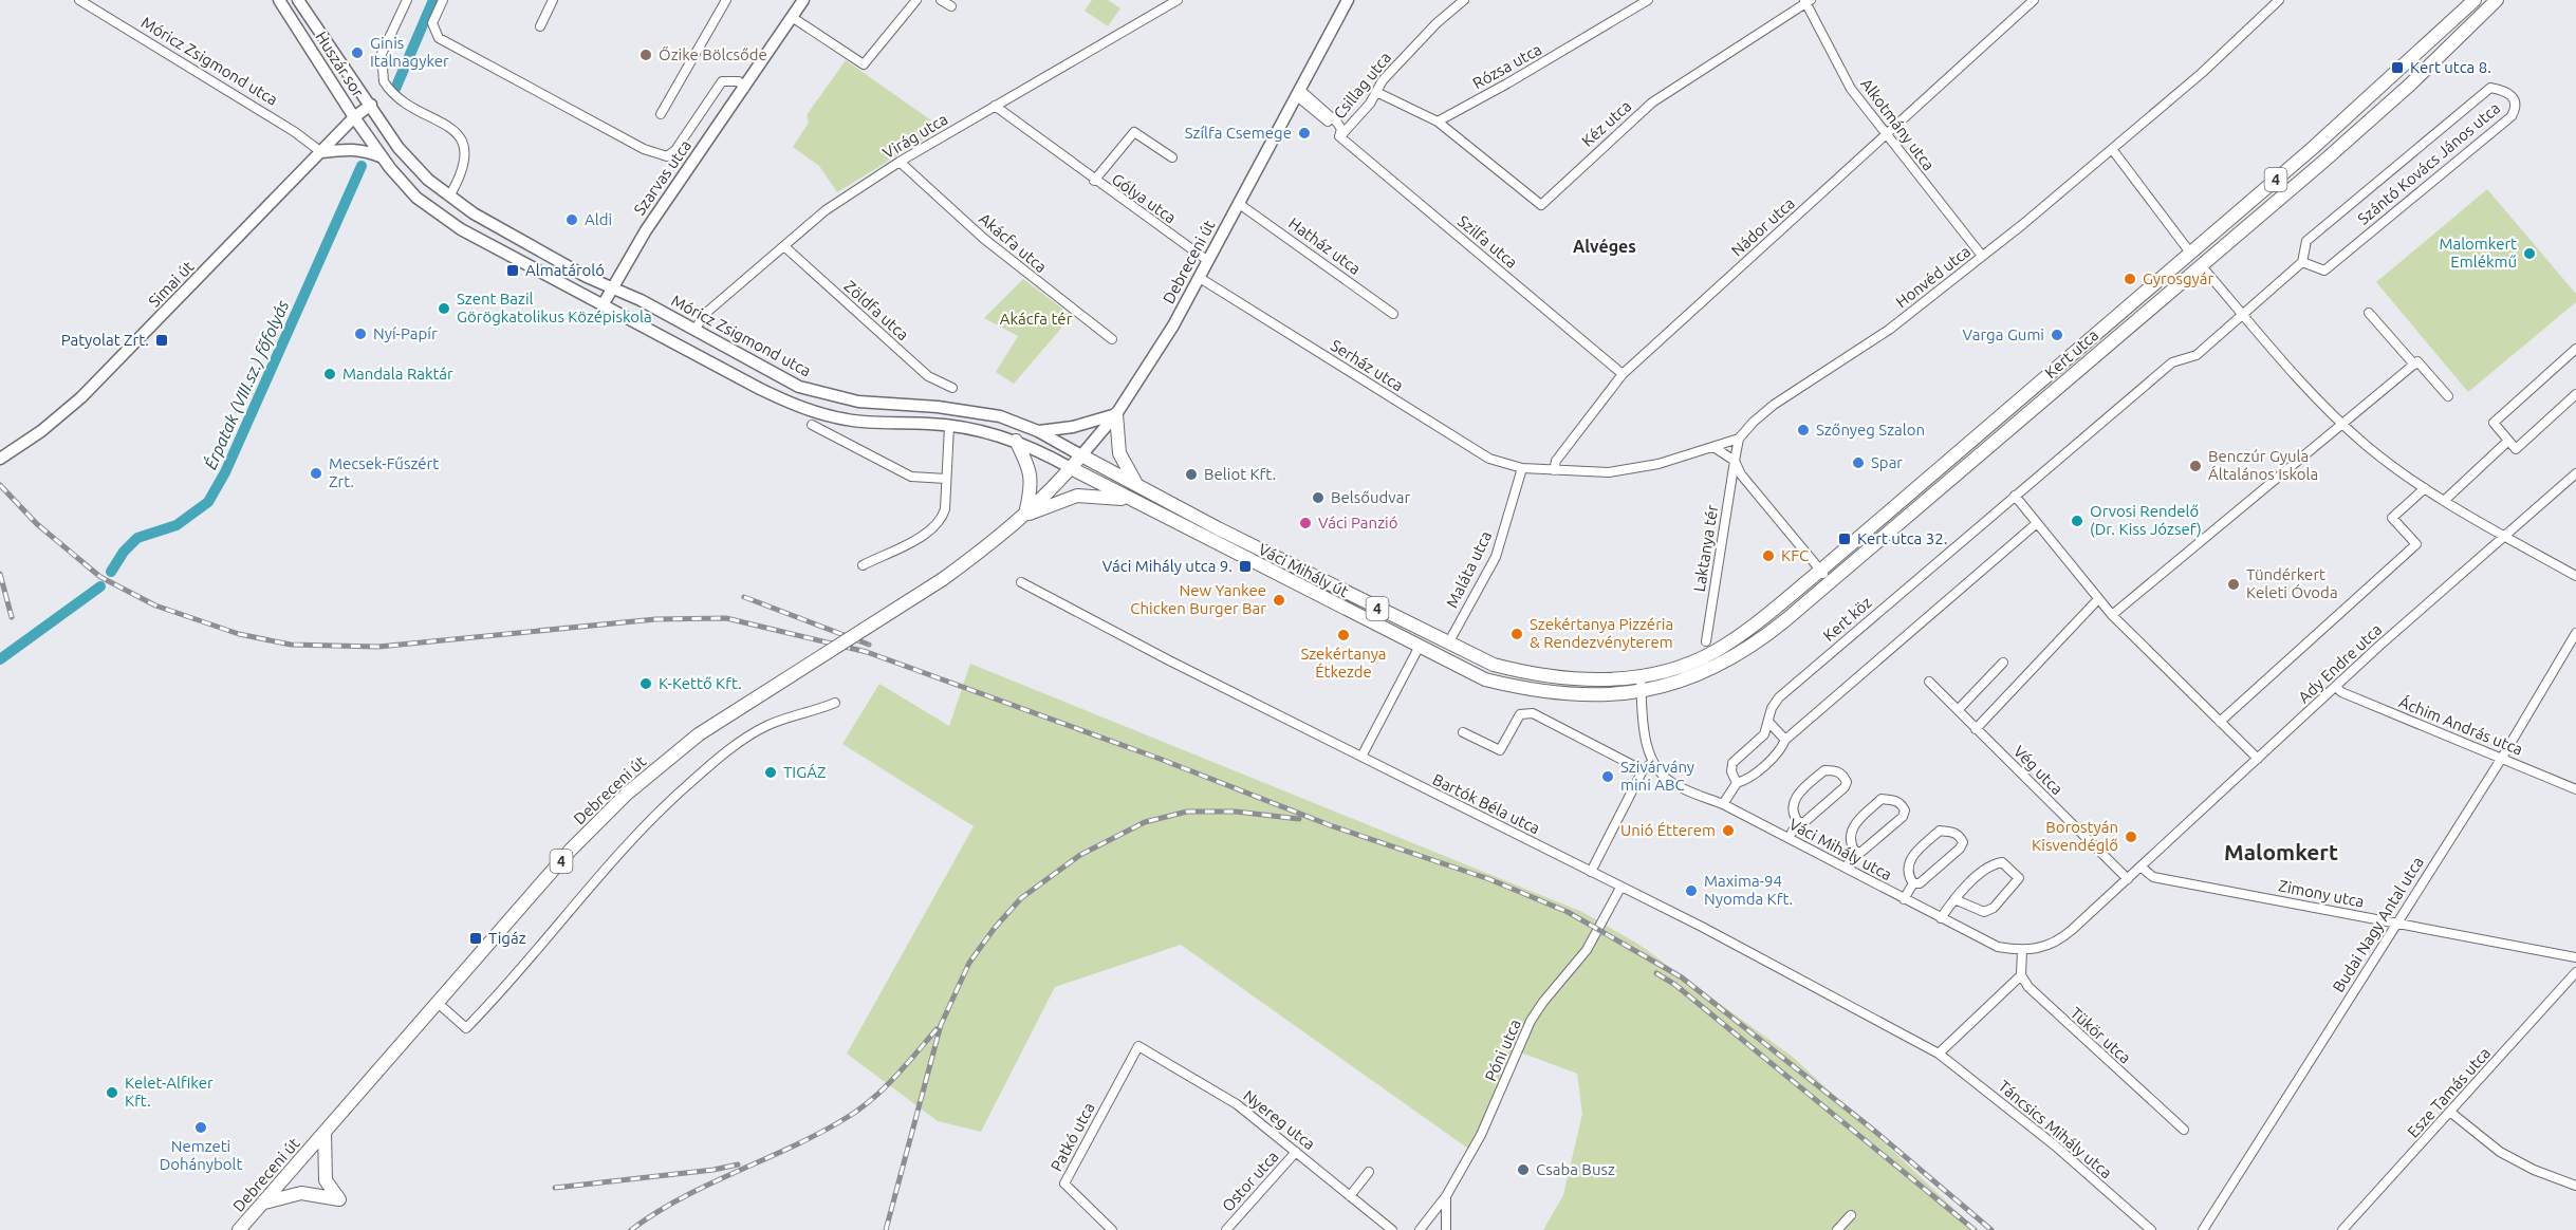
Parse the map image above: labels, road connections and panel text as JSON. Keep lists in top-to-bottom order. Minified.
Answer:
{"streets":{"main road":["Móricz Zsigmond utca","Huszár sor","Szarvas utca","4","Debreceni út","Simai út","Kert utca","Váci Mihály út"],"street":["Rózsa utca","Csillag utca","Kéz utca","Alkotmány utca","Virág utca","Szántó Kovács János utca","Gólya utca","Nádor utca","Szilfa utca","Akácfa utca","Hatház utca","Honvéd utca","Zöldfa utca","Serház utca","Laktanya tér","Maláta utca","Kert köz","Ady Endre utca","Áchim András utca","Vég utca","Bartók Béla utca","Váci Mihály utca","Zimony utca","Budai Nagy Antal utca","Tükör utca","Póni utca","Esze Tamás utca","Nyereg utca","Táncsics Mihály utca","Patkó utca","Ostor utca"]},"crossings":[["Móricz Zsigmond utca","Huszár sor"],["Móricz Zsigmond utca","Virág utca"],["Móricz Zsigmond utca","Szarvas utca"],["Móricz Zsigmond utca","Debreceni út"],["Móricz Zsigmond utca","Simai út"],["Móricz Zsigmond utca","Váci Mihály út"],["Huszár sor","Simai út"],["Rózsa utca","Kéz utca"],["Csillag utca","Szilfa utca"],["Kéz utca","Alkotmány utca"],["Alkotmány utca","Nádor utca"],["Alkotmány utca","Honvéd utca"],["Virág utca","Gólya utca"],["Virág utca","Akácfa utca"],["Virág utca","Zöldfa utca"],["Szántó Kovács János utca","Kert köz"],["Gólya utca","Debreceni út"],["Nádor utca","Szilfa utca"],["Nádor utca","Honvéd utca"],["Szilfa utca","Debreceni út"],["Hatház utca","Debreceni út"],["Debreceni út","Serház utca"],["Debreceni út","Váci Mihály út"],["Honvéd utca","Laktanya tér"],["Kert utca","Váci Mihály út"],["Kert utca","Váci Mihály utca"],["Serház utca","Maláta utca"],["Maláta utca","Váci Mihály út"],["Váci Mihály út","Váci Mihály utca"],["Kert köz","Váci Mihály utca"],["Ady Endre utca","Áchim András utca"],["Ady Endre utca","Vég utca"],["Ady Endre utca","Váci Mihály utca"],["Ady Endre utca","Zimony utca"],["Áchim András utca","Budai Nagy Antal utca"],["Bartók Béla utca","Póni utca"],["Bartók Béla utca","Táncsics Mihály utca"],["Zimony utca","Budai Nagy Antal utca"],["Nyereg utca","Patkó utca"],["Nyereg utca","Ostor utca"]],"districts":["Alvéges","Malomkert"],"water":["Érpatak (VIII.sz.) főfolyás"],"parks":["Akácfa tér"],"places":{"other":["Ginis Italnagyker","Őzike Bölcsőde","Szílfa Csemege","Aldi","Malomkert Emlékmű","Gyrosgyár","Szent Bazil Görögkatolikus Középiskola","Nyí-Papír","Varga Gumi","Mandala Raktár","Szőnyeg Szalon","Spar","Benczúr Gyula Általános Iskola","Mecsek-Fűszért Zrt.","Beliot Kft.","Belsőudvar","Orvosi Rendelő (Dr. Kiss József)","Váci Panzió","KFC","Tündérkert Keleti Óvoda","New Yankee Chicken Burger Bar","Szekértanya Pizzéria & Rendezvényterem","Szekértanya Étkezde","K-Kettő Kft.","TIGÁZ","Szivárvány mini ABC","Unió Étterem","Borostyán Kisvendéglő","Maxima-94 Nyomda Kft.","Kelet-Alfiker Kft.","Nemzeti Dohánybolt","Csaba Busz"],"transit":["Kert utca 8.","Almatároló","Patyolat Zrt.","Kert utca 32.","Váci Mihály utca 9.","Tigáz"]}}
